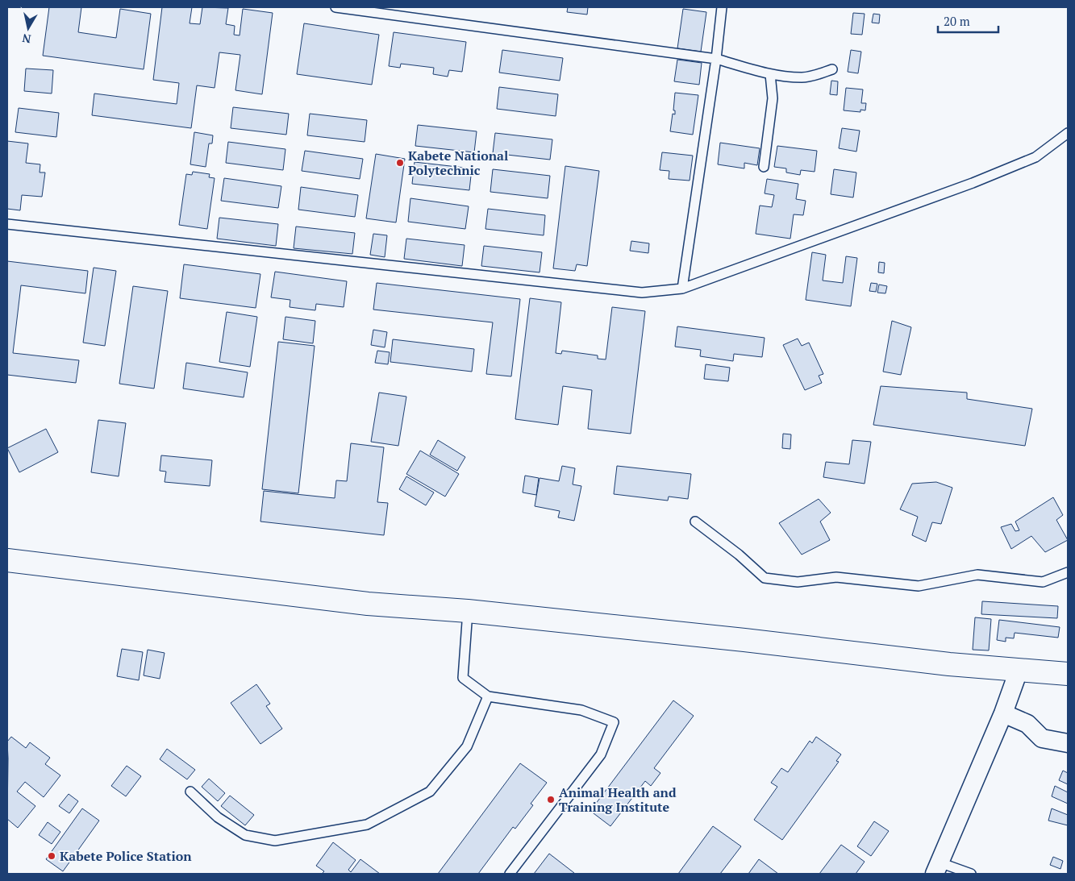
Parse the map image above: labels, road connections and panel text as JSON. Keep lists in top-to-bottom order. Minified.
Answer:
{"places":["Kabete National Polytechnic","Animal Health and Training Institute","Kabete Police Station"],"scale_bar":"20 m","north":"bottom"}
